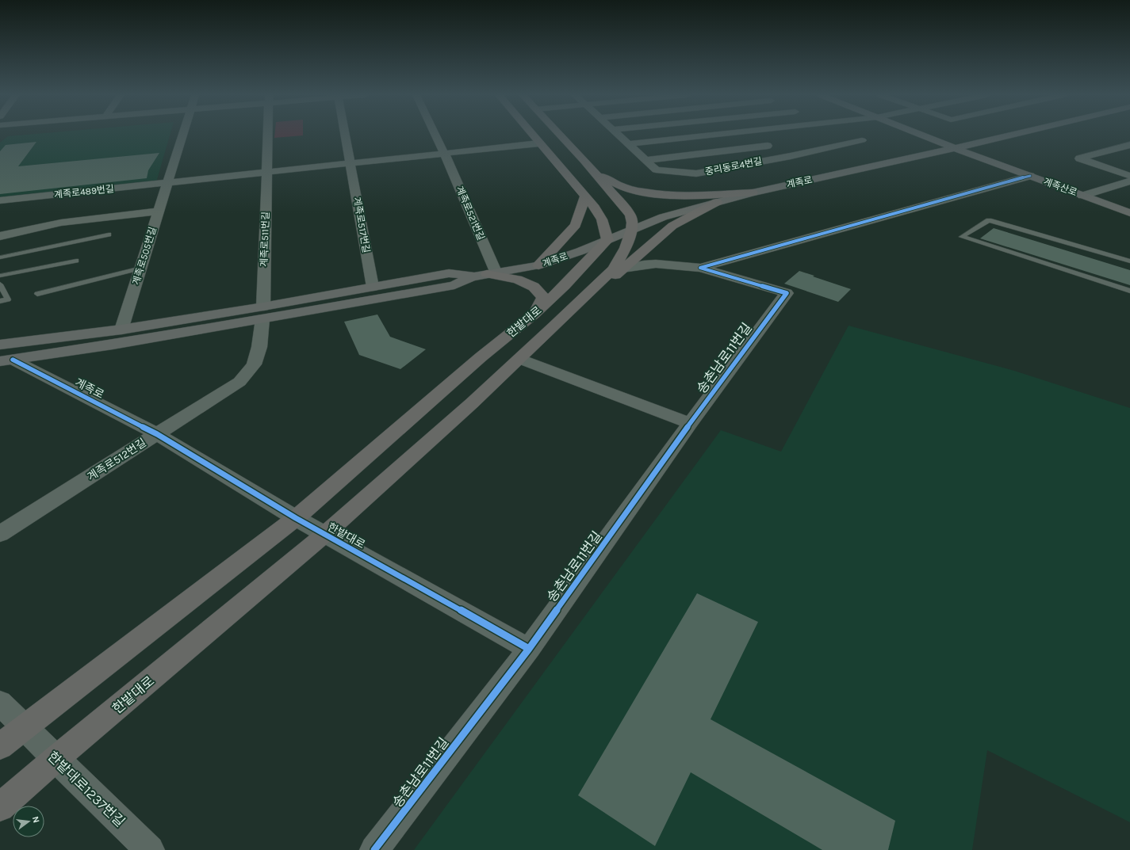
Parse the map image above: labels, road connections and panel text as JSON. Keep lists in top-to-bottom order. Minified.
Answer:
{"streets":{"main road":["계족로","계족산로","한밭대로"],"street":["중리동로4번길","계족로489번길","계족로521번길","계족로517번길","계족로511번길","계족로505번길","송촌남로11번길","계족로512번길","한밭대로1237번길"]},"crossings":[["계족로","계족산로"],["계족로","계족로521번길"],["계족로","계족로517번길"],["계족로","계족로511번길"],["계족로","계족로505번길"],["계족로","한밭대로"],["계족로","계족로512번길"],["계족로489번길","계족로505번길"],["계족로511번길","계족로512번길"],["한밭대로","송촌남로11번길"],["한밭대로","계족로512번길"],["한밭대로","한밭대로1237번길"]],"north":"right"}
